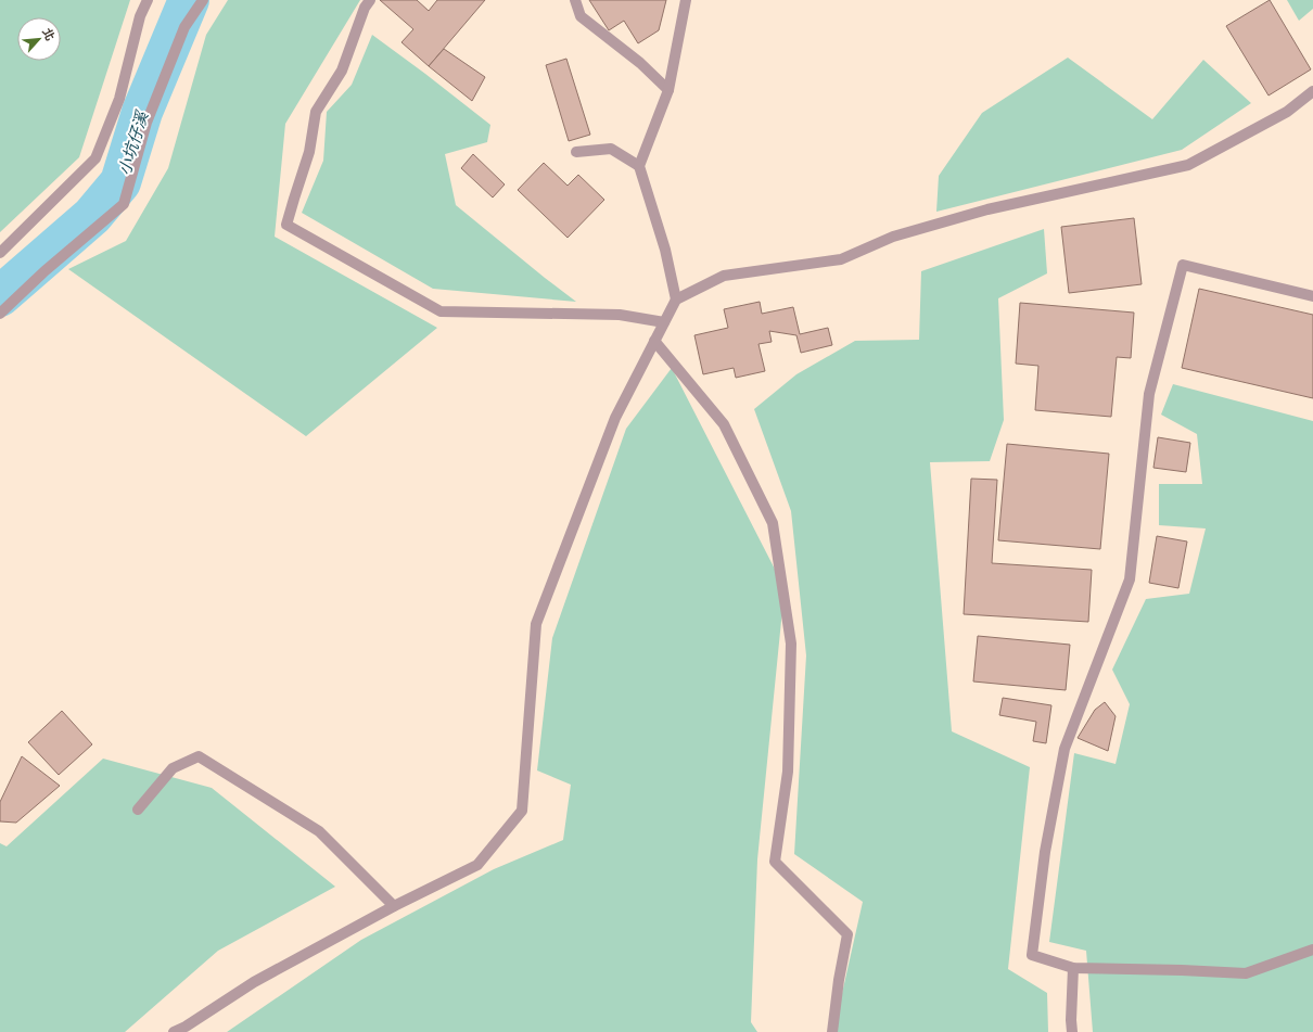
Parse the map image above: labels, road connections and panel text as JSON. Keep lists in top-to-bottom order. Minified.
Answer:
{"water":["小坑仔溪"],"north":"top right"}
